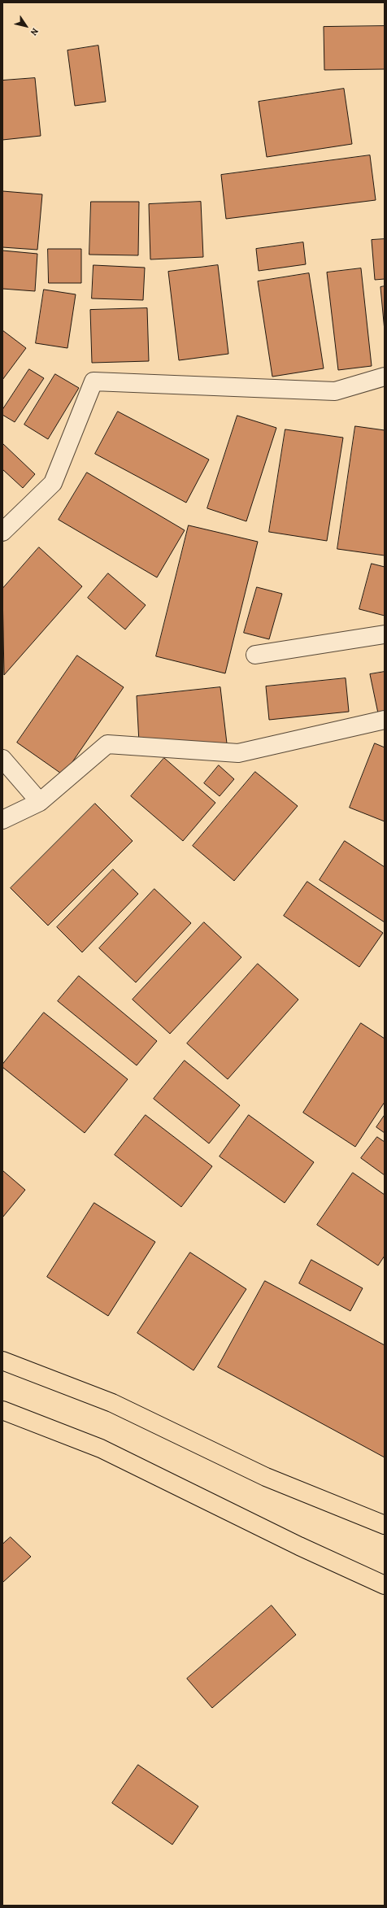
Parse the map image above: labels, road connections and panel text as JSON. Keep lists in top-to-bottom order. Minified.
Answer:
{"north":"bottom right"}
